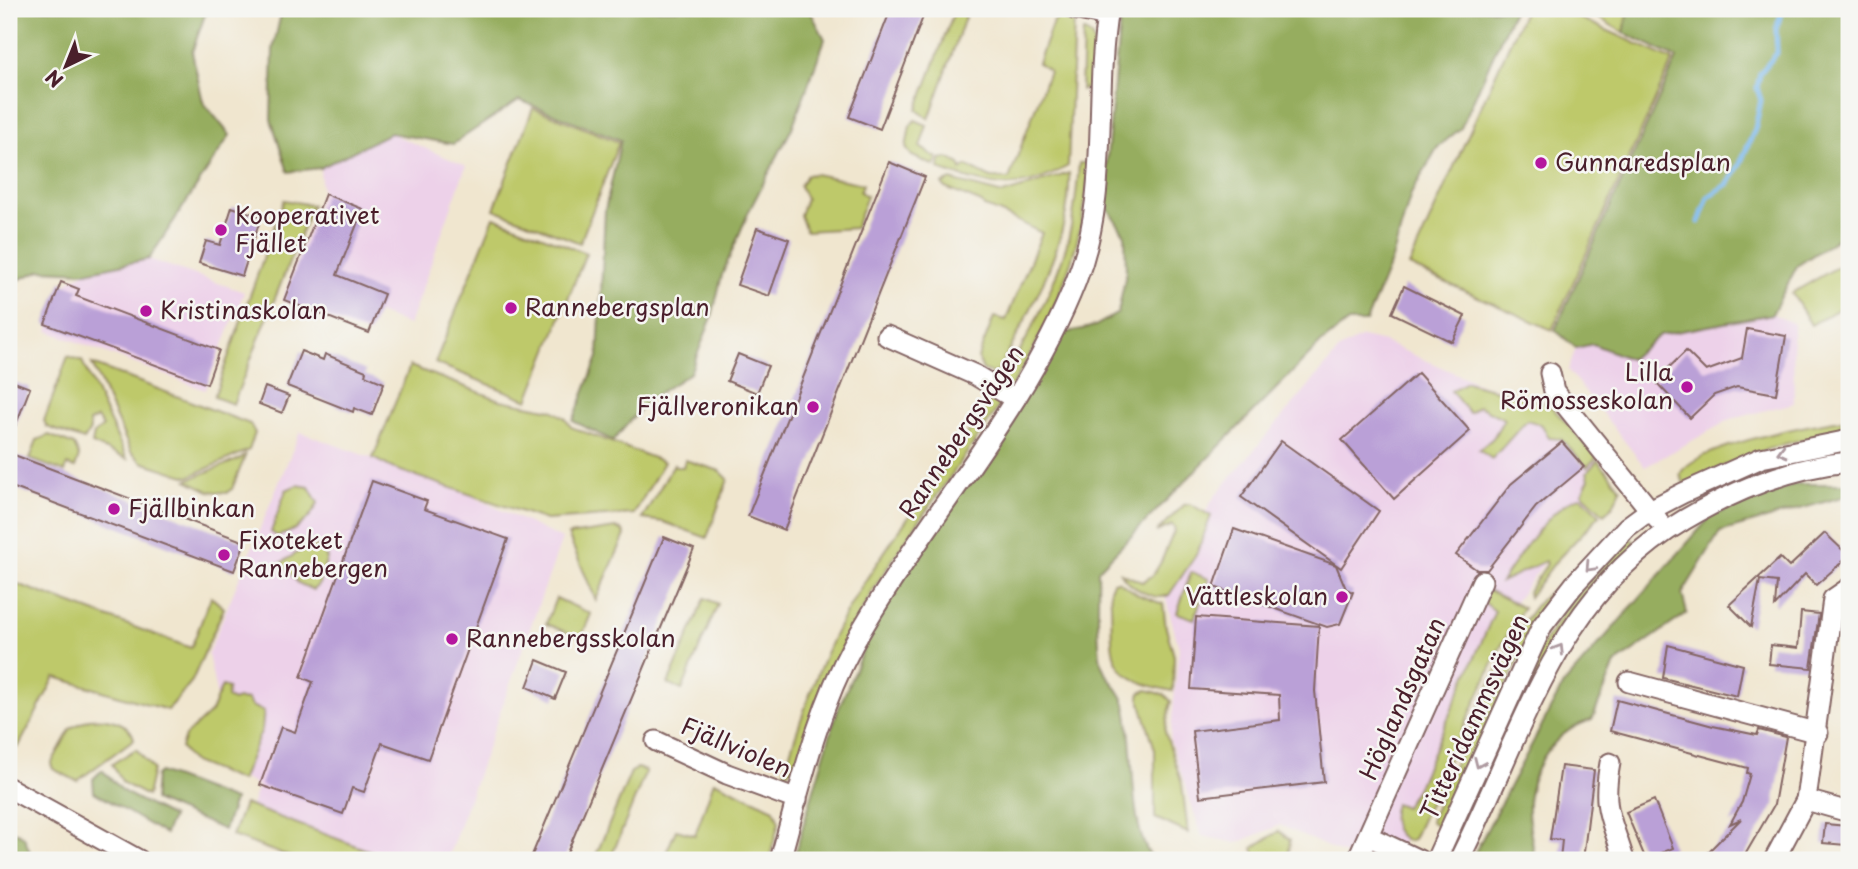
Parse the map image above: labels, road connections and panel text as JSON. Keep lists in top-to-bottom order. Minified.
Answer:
{"streets":{"street":["Rannebergsvägen","Höglandsgatan","Titteridammsvägen","Fjällviolen"]},"crossings":[["Rannebergsvägen","Fjällviolen"]],"places":["Gunnaredsplan","Kooperativet Fjället","Rannebergsplan","Kristinaskolan","Lilla Römosseskolan","Fjällveronikan","Fjällbinkan","Fixoteket Rannebergen","Vättleskolan","Rannebergsskolan"],"north":"bottom left"}
